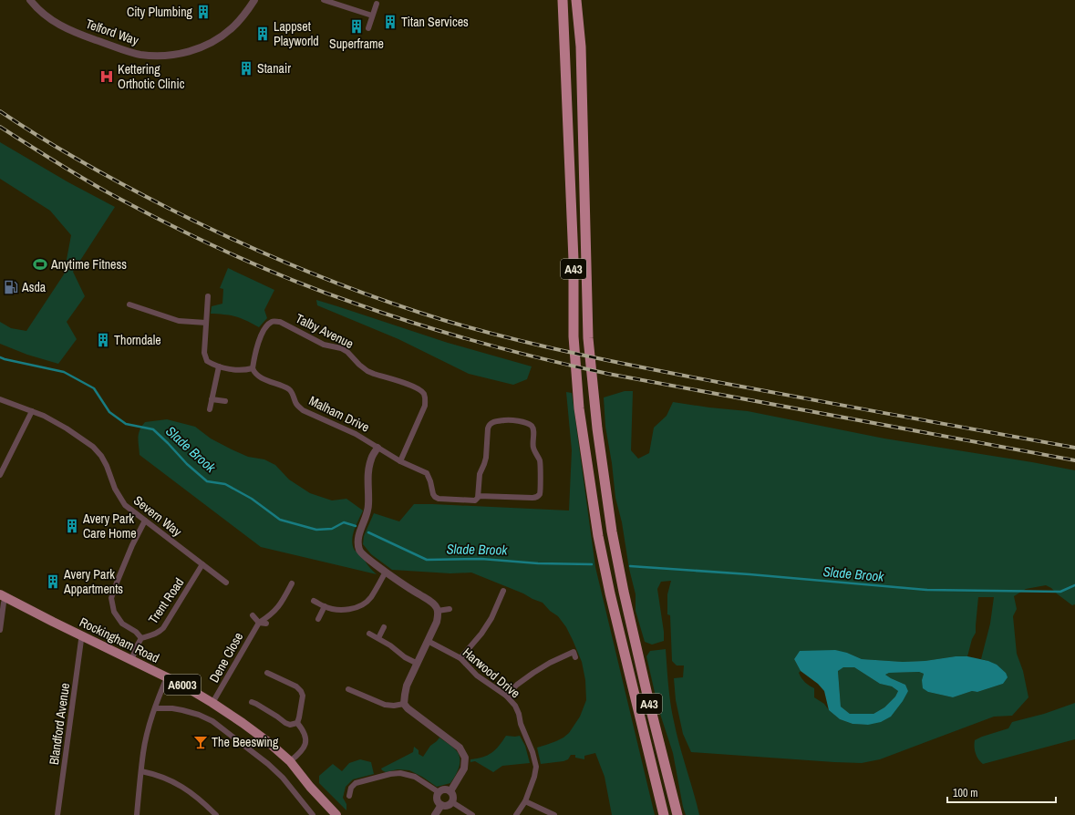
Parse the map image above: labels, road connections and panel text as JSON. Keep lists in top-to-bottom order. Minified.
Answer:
{"streets":{"highway":["A43"],"main road":["Rockingham Road","A6003"],"street":["Telford Way","Talby Avenue","Malham Drive","Severn Way","Trent Road","Dene Close","Harwood Drive","Blandford Avenue"]},"crossings":[["Talby Avenue","Malham Drive"],["Severn Way","Trent Road"],["Trent Road","Rockingham Road"],["Rockingham Road","Dene Close"],["Rockingham Road","Blandford Avenue"]],"water":["Slade Brook"],"places":{"building":["City Plumbing","Titan Services","Superframe","Lappset Playworld","Stanair","Thorndale","Avery Park Care Home","Avery Park Appartments"],"hospital":["Kettering Orthotic Clinic"],"sports":["Anytime Fitness"],"fuel station":["Asda"],"bar":["The Beeswing"]},"scale_bar":"100 m"}
